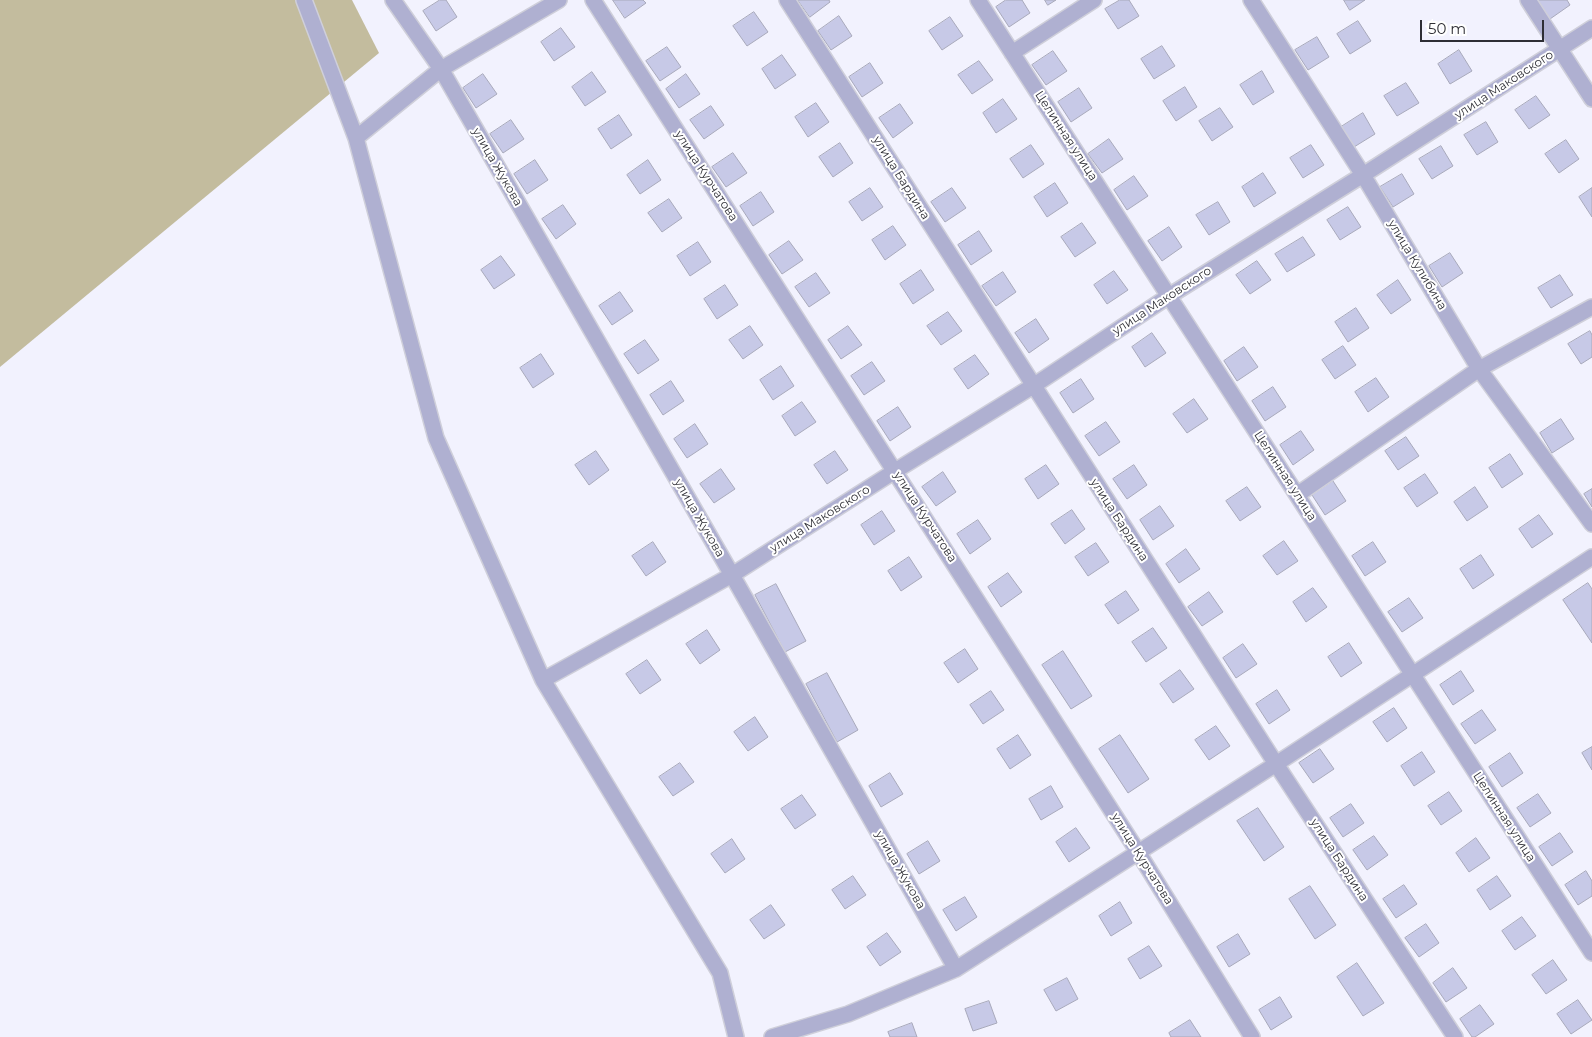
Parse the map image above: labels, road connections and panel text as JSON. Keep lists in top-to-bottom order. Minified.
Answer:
{"streets":{"street":["улица Маковского","Целинная улица","улица Жукова","улица Курчатова","улица Бардина","улица Кулибина"]},"crossings":[["улица Маковского","Целинная улица"],["улица Маковского","улица Жукова"],["улица Маковского","улица Курчатова"],["улица Маковского","улица Бардина"],["улица Маковского","улица Кулибина"]],"scale_bar":"50 m"}
